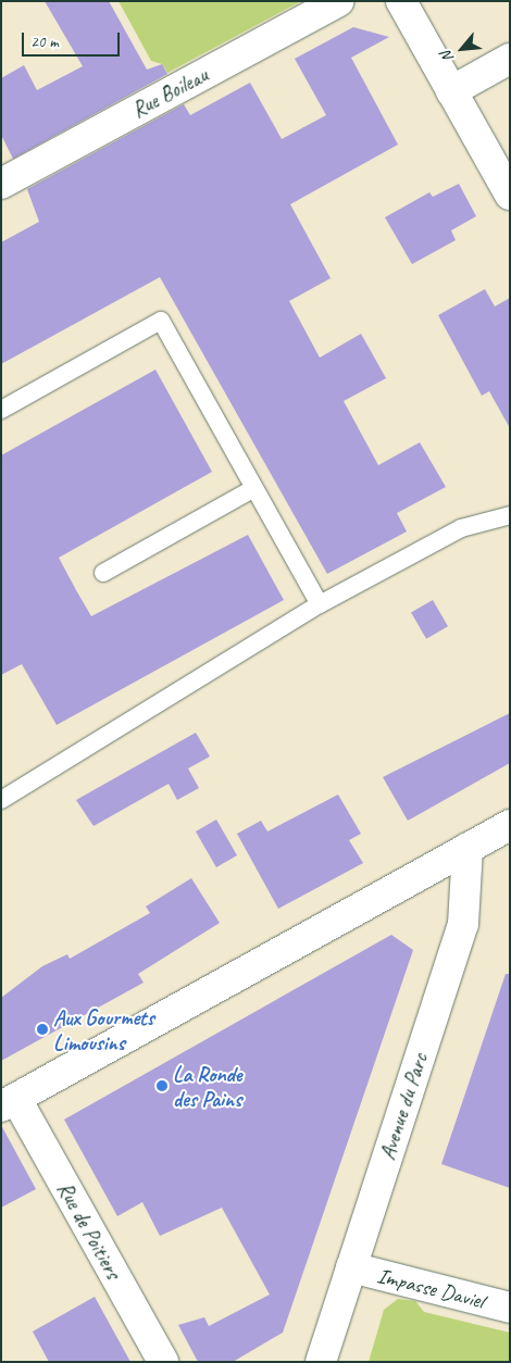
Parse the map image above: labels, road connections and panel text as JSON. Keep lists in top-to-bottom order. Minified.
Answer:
{"streets":{"street":["Rue Boileau","Avenue du Parc","Rue de Poitiers","Impasse Daviel"]},"crossings":[["Avenue du Parc","Impasse Daviel"]],"places":["Aux Gourmets Limousins","La Ronde des Pains"],"scale_bar":"20 m","north":"bottom left"}
